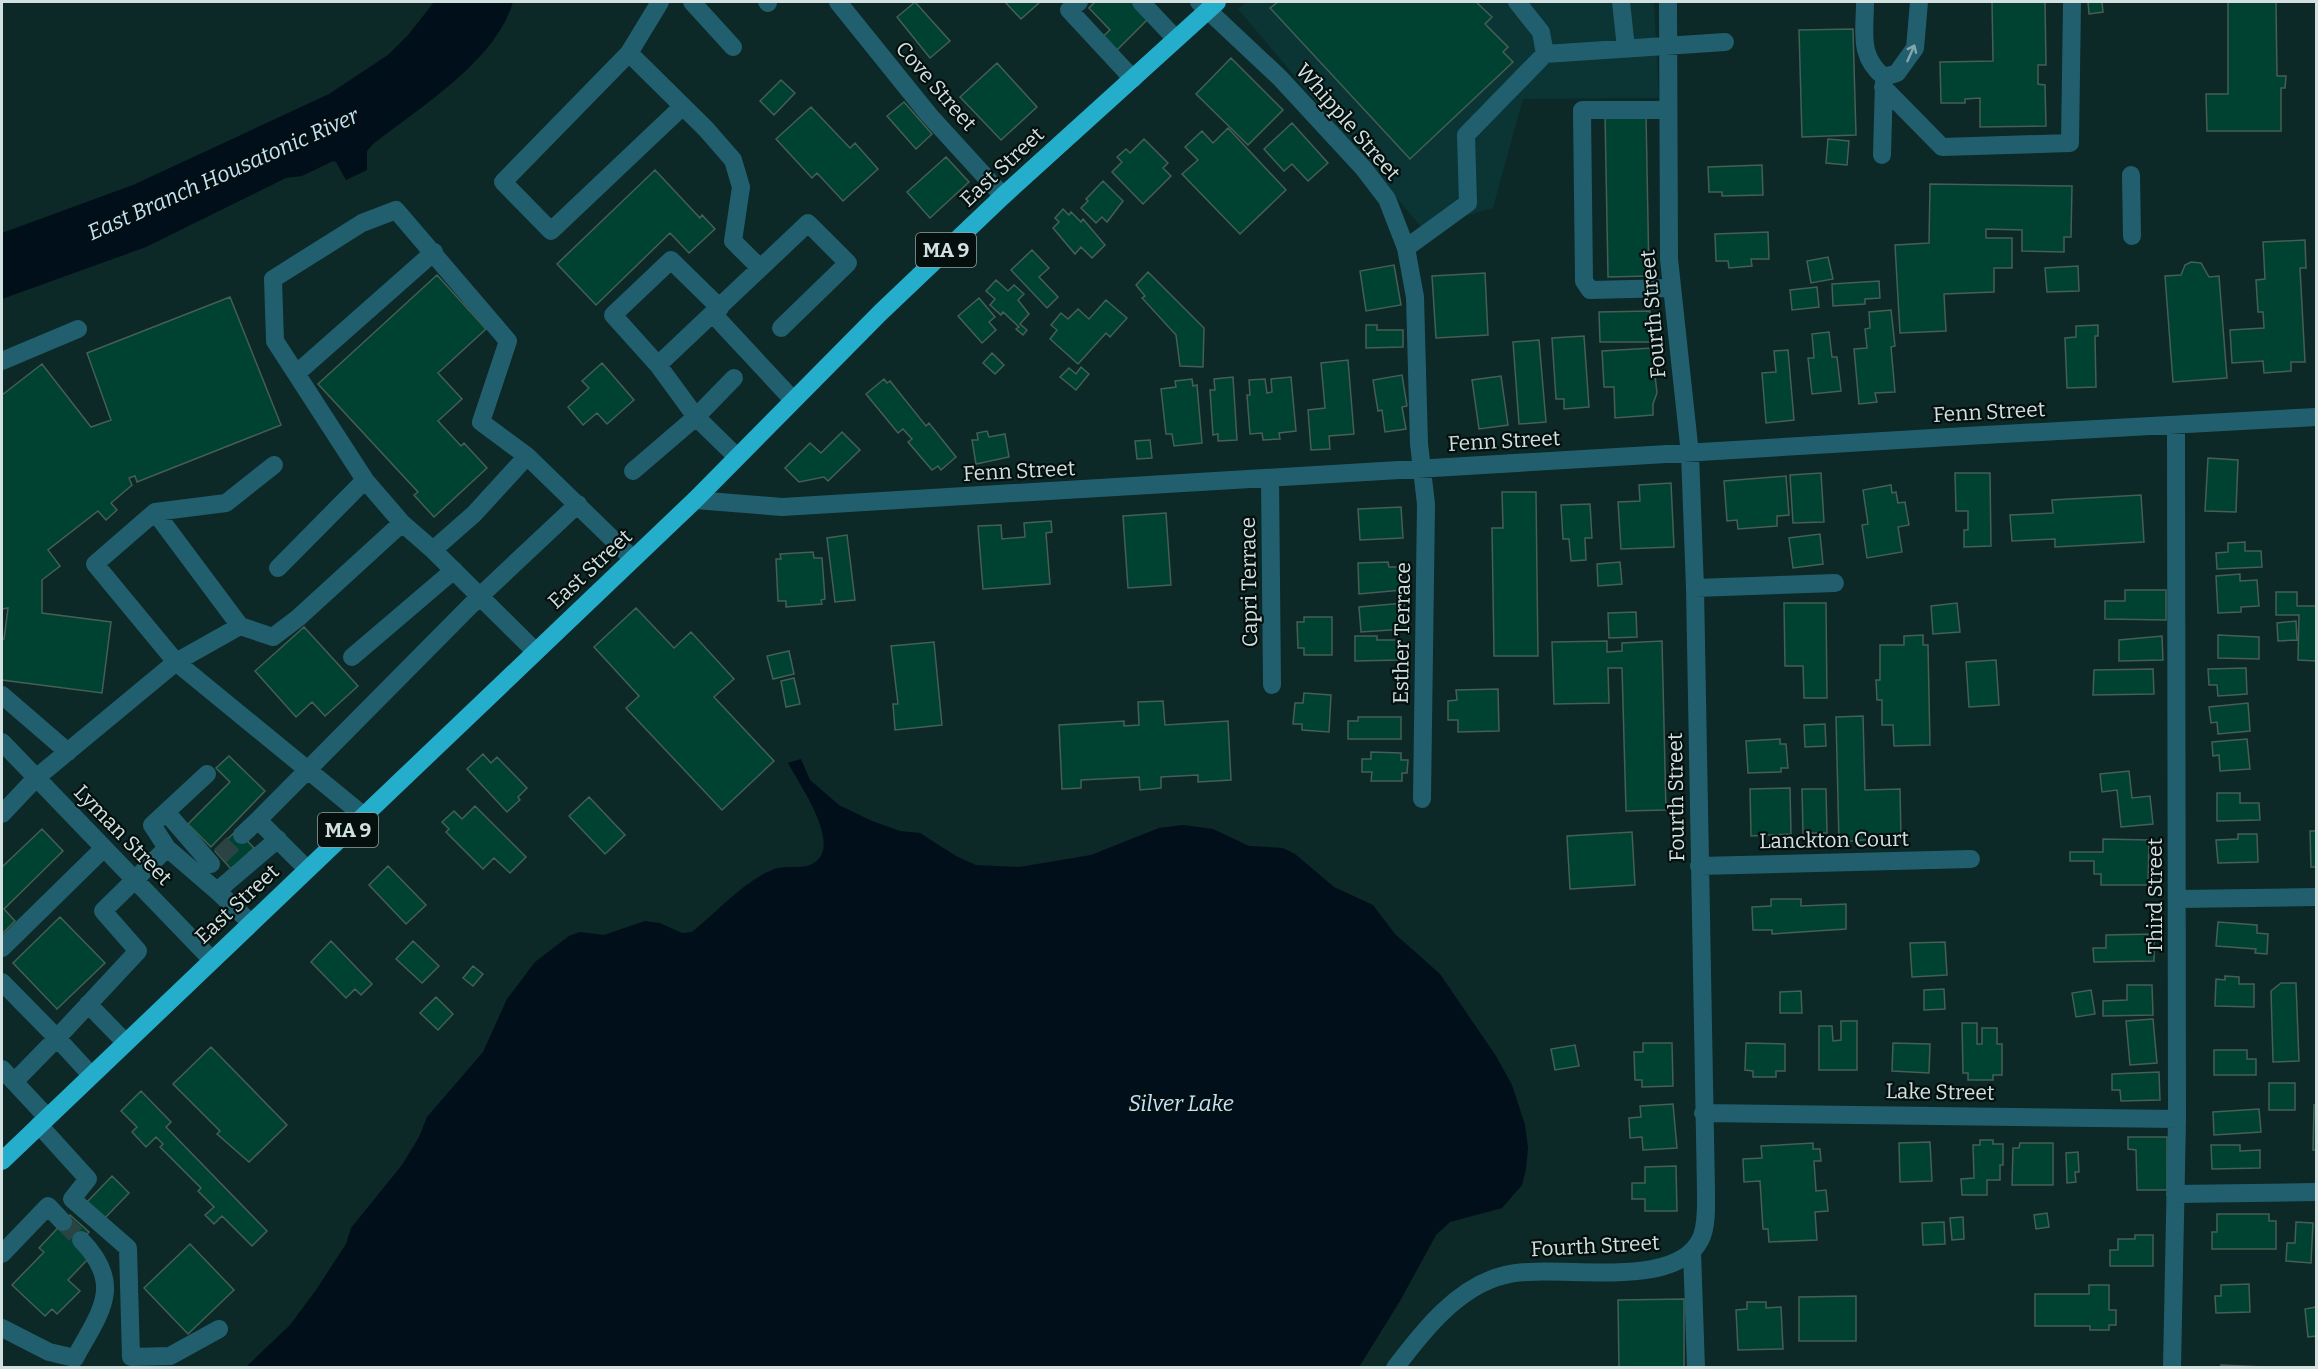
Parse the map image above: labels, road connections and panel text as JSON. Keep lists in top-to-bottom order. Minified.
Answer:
{"streets":{"highway":["East Street","MA 9"],"street":["Cove Street","Whipple Street","Fourth Street","Fenn Street","Capri Terrace","Esther Terrace","Lyman Street","Lanckton Court","Third Street","Lake Street"]},"crossings":[["Cove Street","East Street"],["Whipple Street","East Street"],["Whipple Street","Fenn Street"],["Whipple Street","Esther Terrace"],["East Street","Fenn Street"],["East Street","Lyman Street"],["Fourth Street","Fenn Street"],["Fourth Street","Lanckton Court"],["Fourth Street","Lake Street"],["Fenn Street","Capri Terrace"],["Fenn Street","Esther Terrace"],["Fenn Street","Third Street"],["Third Street","Lake Street"]],"water":["East Branch Housatonic River","Silver Lake"]}
